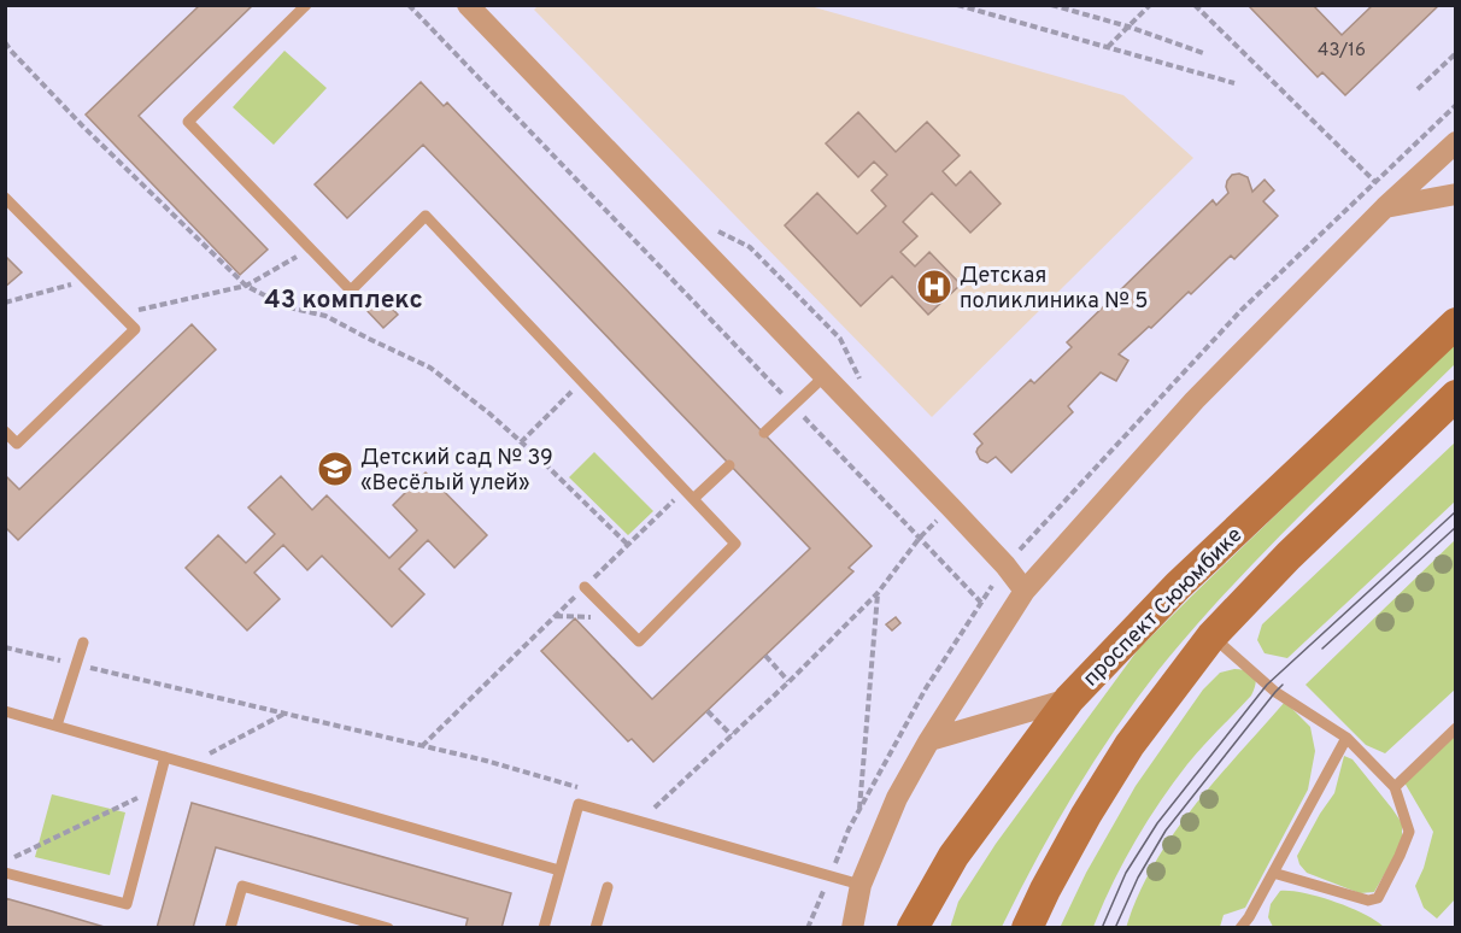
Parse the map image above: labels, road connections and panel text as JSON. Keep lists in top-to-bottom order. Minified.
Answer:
{"streets":{"main road":["проспект Сююмбике"]},"districts":["43 комплекс"],"places":{"hospital":["Детская поликлиника № 5"],"school or university":["Детский сад № 39 «Весёлый улей»"]},"house_numbers":["43/16"]}
